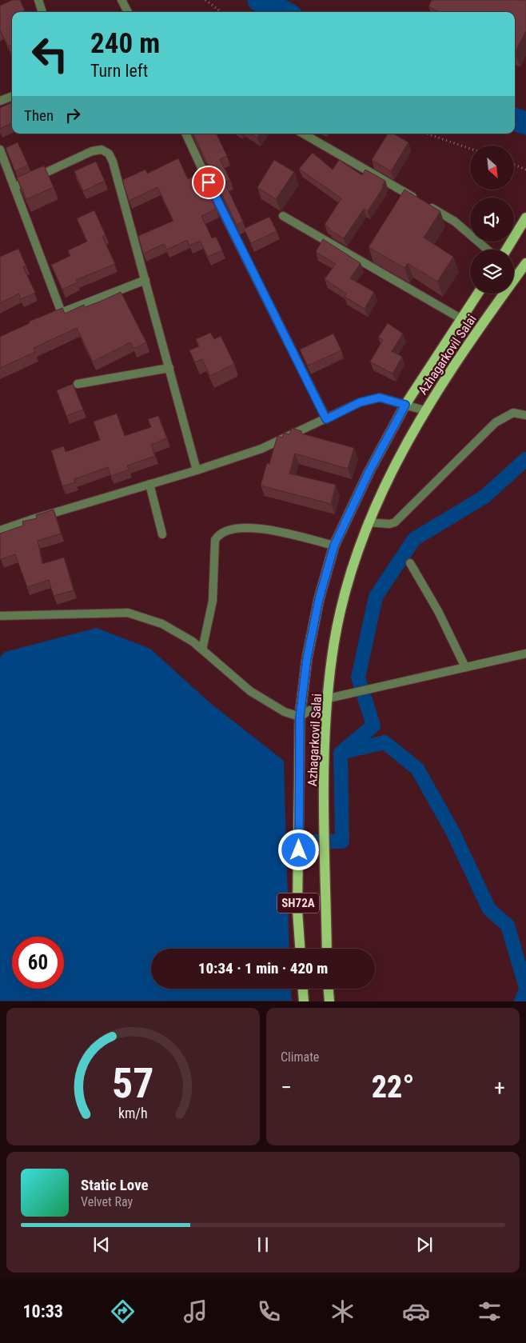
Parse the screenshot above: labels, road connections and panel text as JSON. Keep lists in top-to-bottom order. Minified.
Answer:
{"streets":{"main road":["Azhagarkovil Salai","SH72A"]},"north":"bottom right","page":{"turn":["240 m","Turn left"],"then":"Then","limit":"60","trip":"10:34 · 1 min · 420 m","tile":"Climate","heat":["−","22°","+"],"song":["Static Love","Velvet Ray"],"tabs":"10:33","gauge":["57","km/h"]}}
